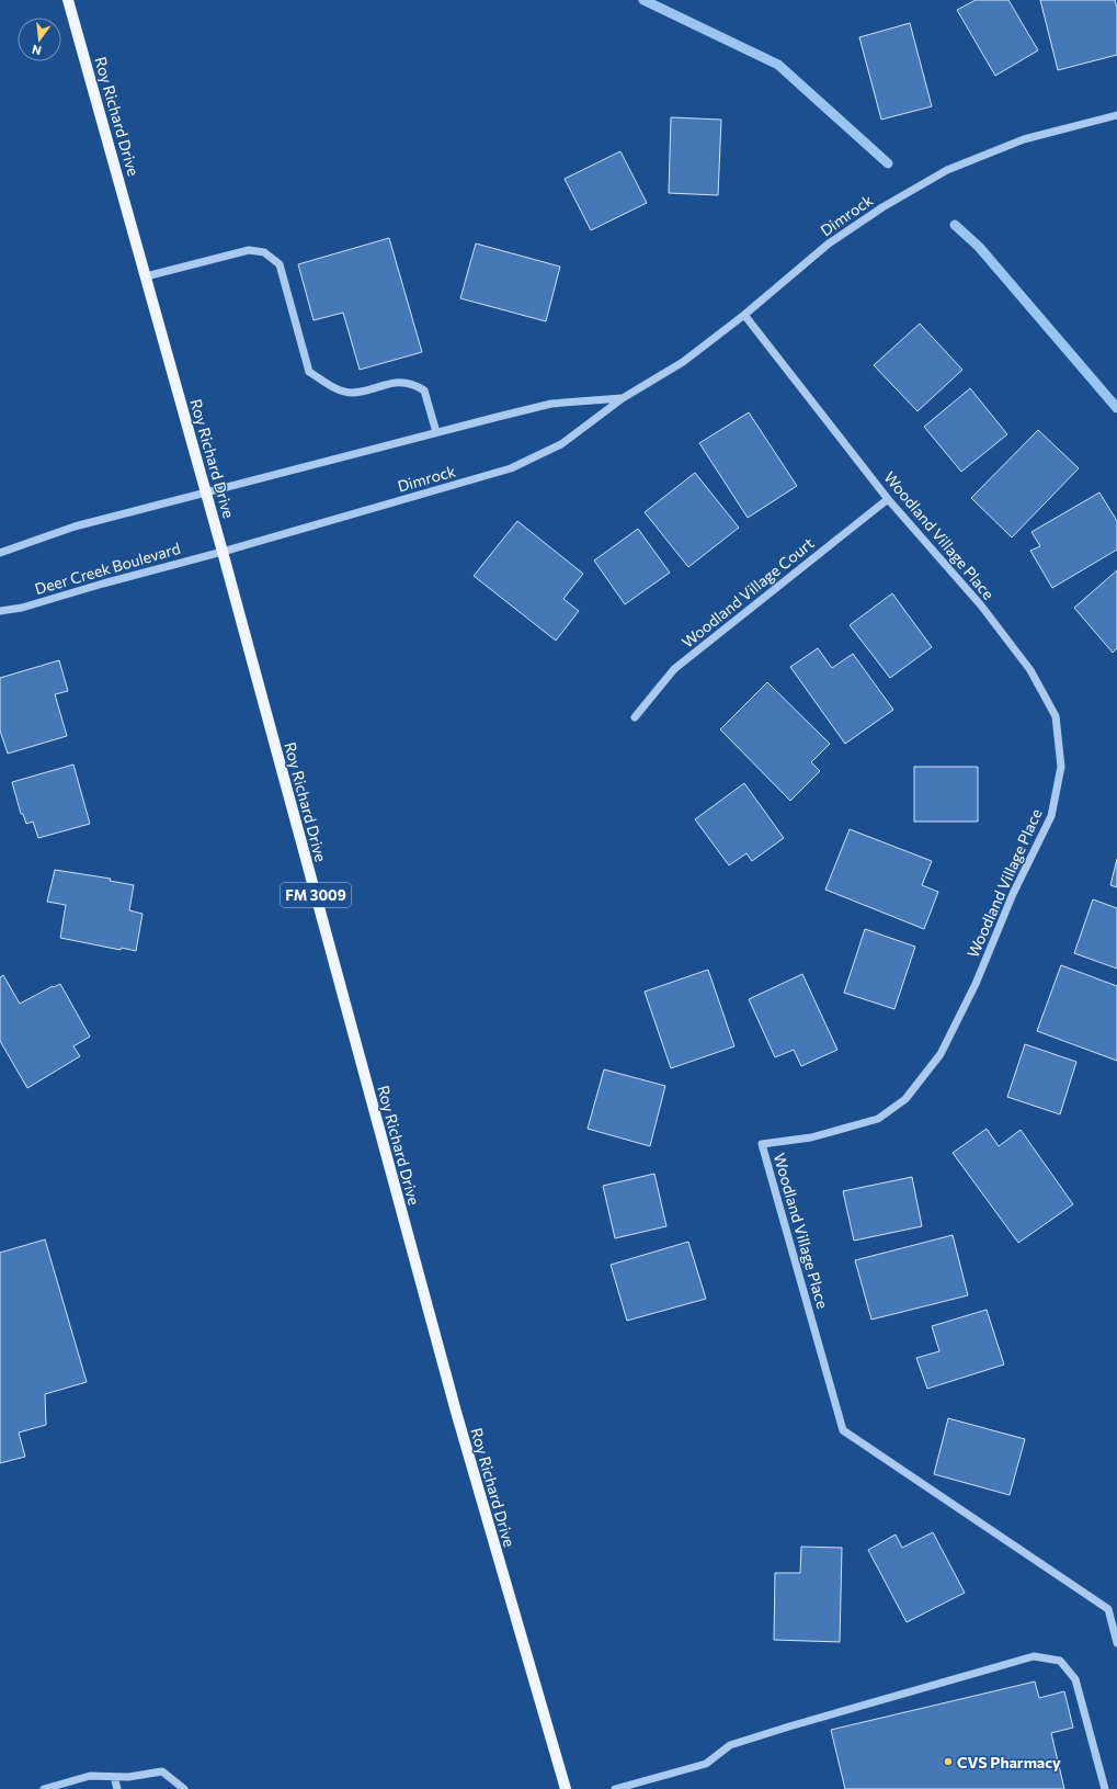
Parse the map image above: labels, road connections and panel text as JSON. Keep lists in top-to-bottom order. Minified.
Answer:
{"streets":{"main road":["Roy Richard Drive","FM 3009"],"street":["Dimrock","Woodland Village Place","Deer Creek Boulevard","Woodland Village Court"]},"crossings":[["Roy Richard Drive","Dimrock"],["Roy Richard Drive","Deer Creek Boulevard"],["Dimrock","Woodland Village Place"],["Dimrock","Deer Creek Boulevard"],["Woodland Village Place","Woodland Village Court"]],"places":["CVS Pharmacy"],"north":"bottom"}
